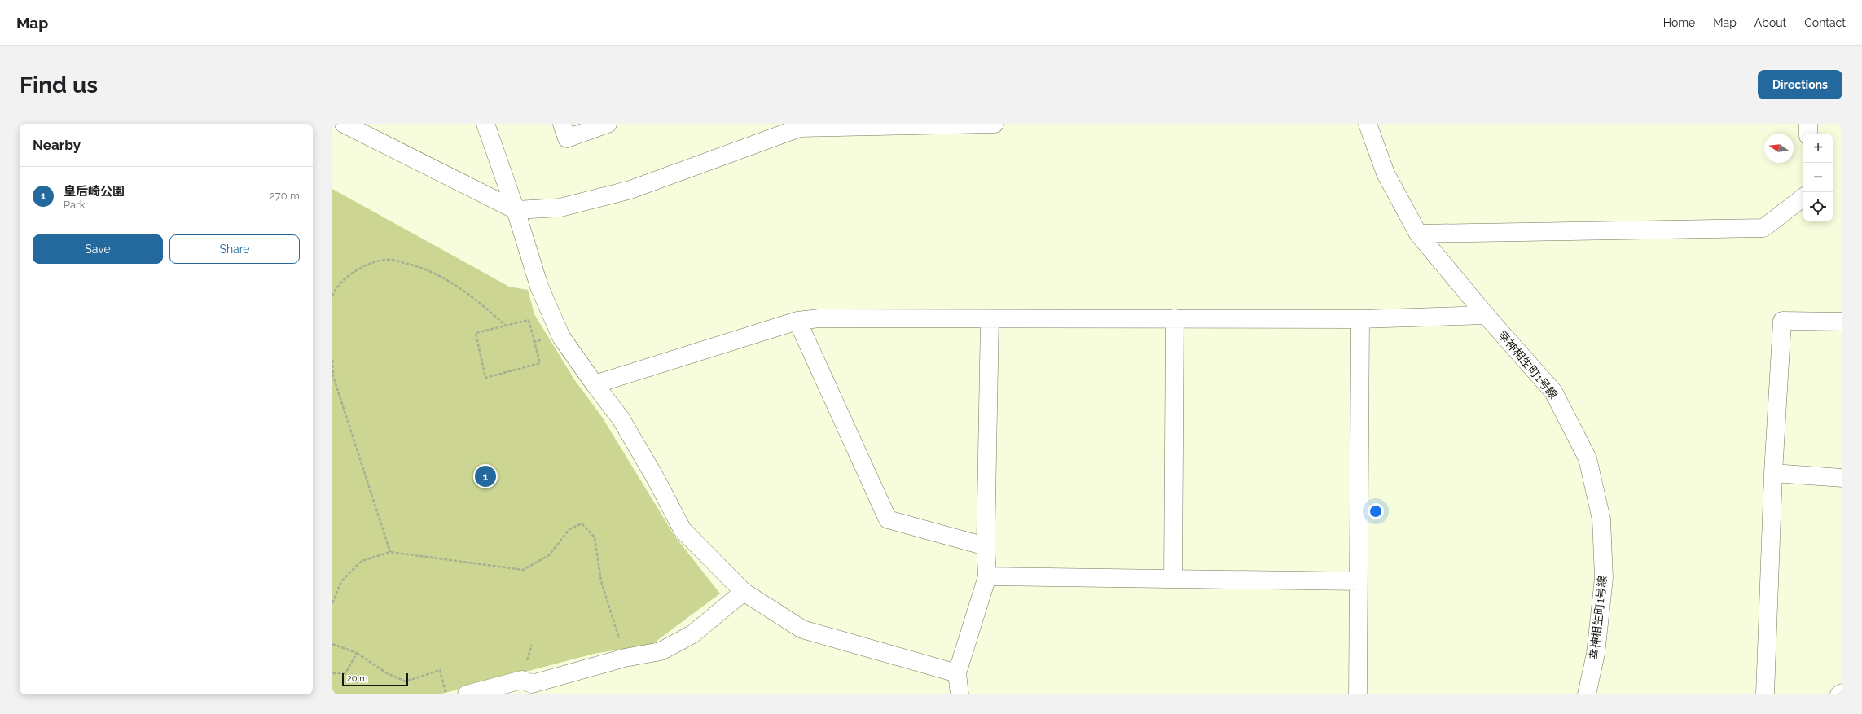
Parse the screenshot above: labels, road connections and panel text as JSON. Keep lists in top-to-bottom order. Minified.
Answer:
{"streets":{"street":["幸神相生町1号線"]},"scale_bar":"20 m","north":"left","page":{"header":"Map","nav":["Home","Map","About","Contact"],"buttons":["Directions",["Save","Share"]],"title":"Find us","heading":"Nearby","map_buttons":["+","−"],"list":[{"mark":"1","name":"皇后崎公園","note":"Park","value":"270 m"}],"pins":"1","scale":"20 m"}}
